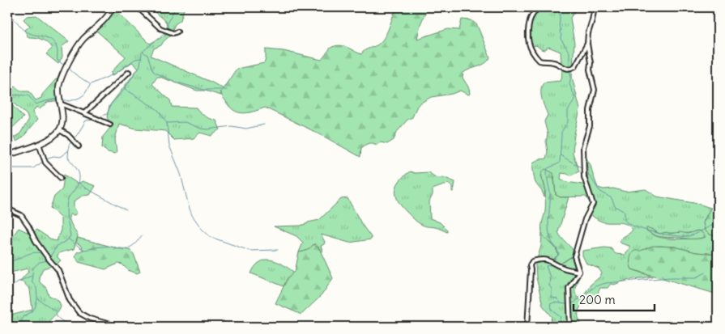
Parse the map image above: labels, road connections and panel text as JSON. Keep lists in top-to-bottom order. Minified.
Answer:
{"scale_bar":"200 m"}
